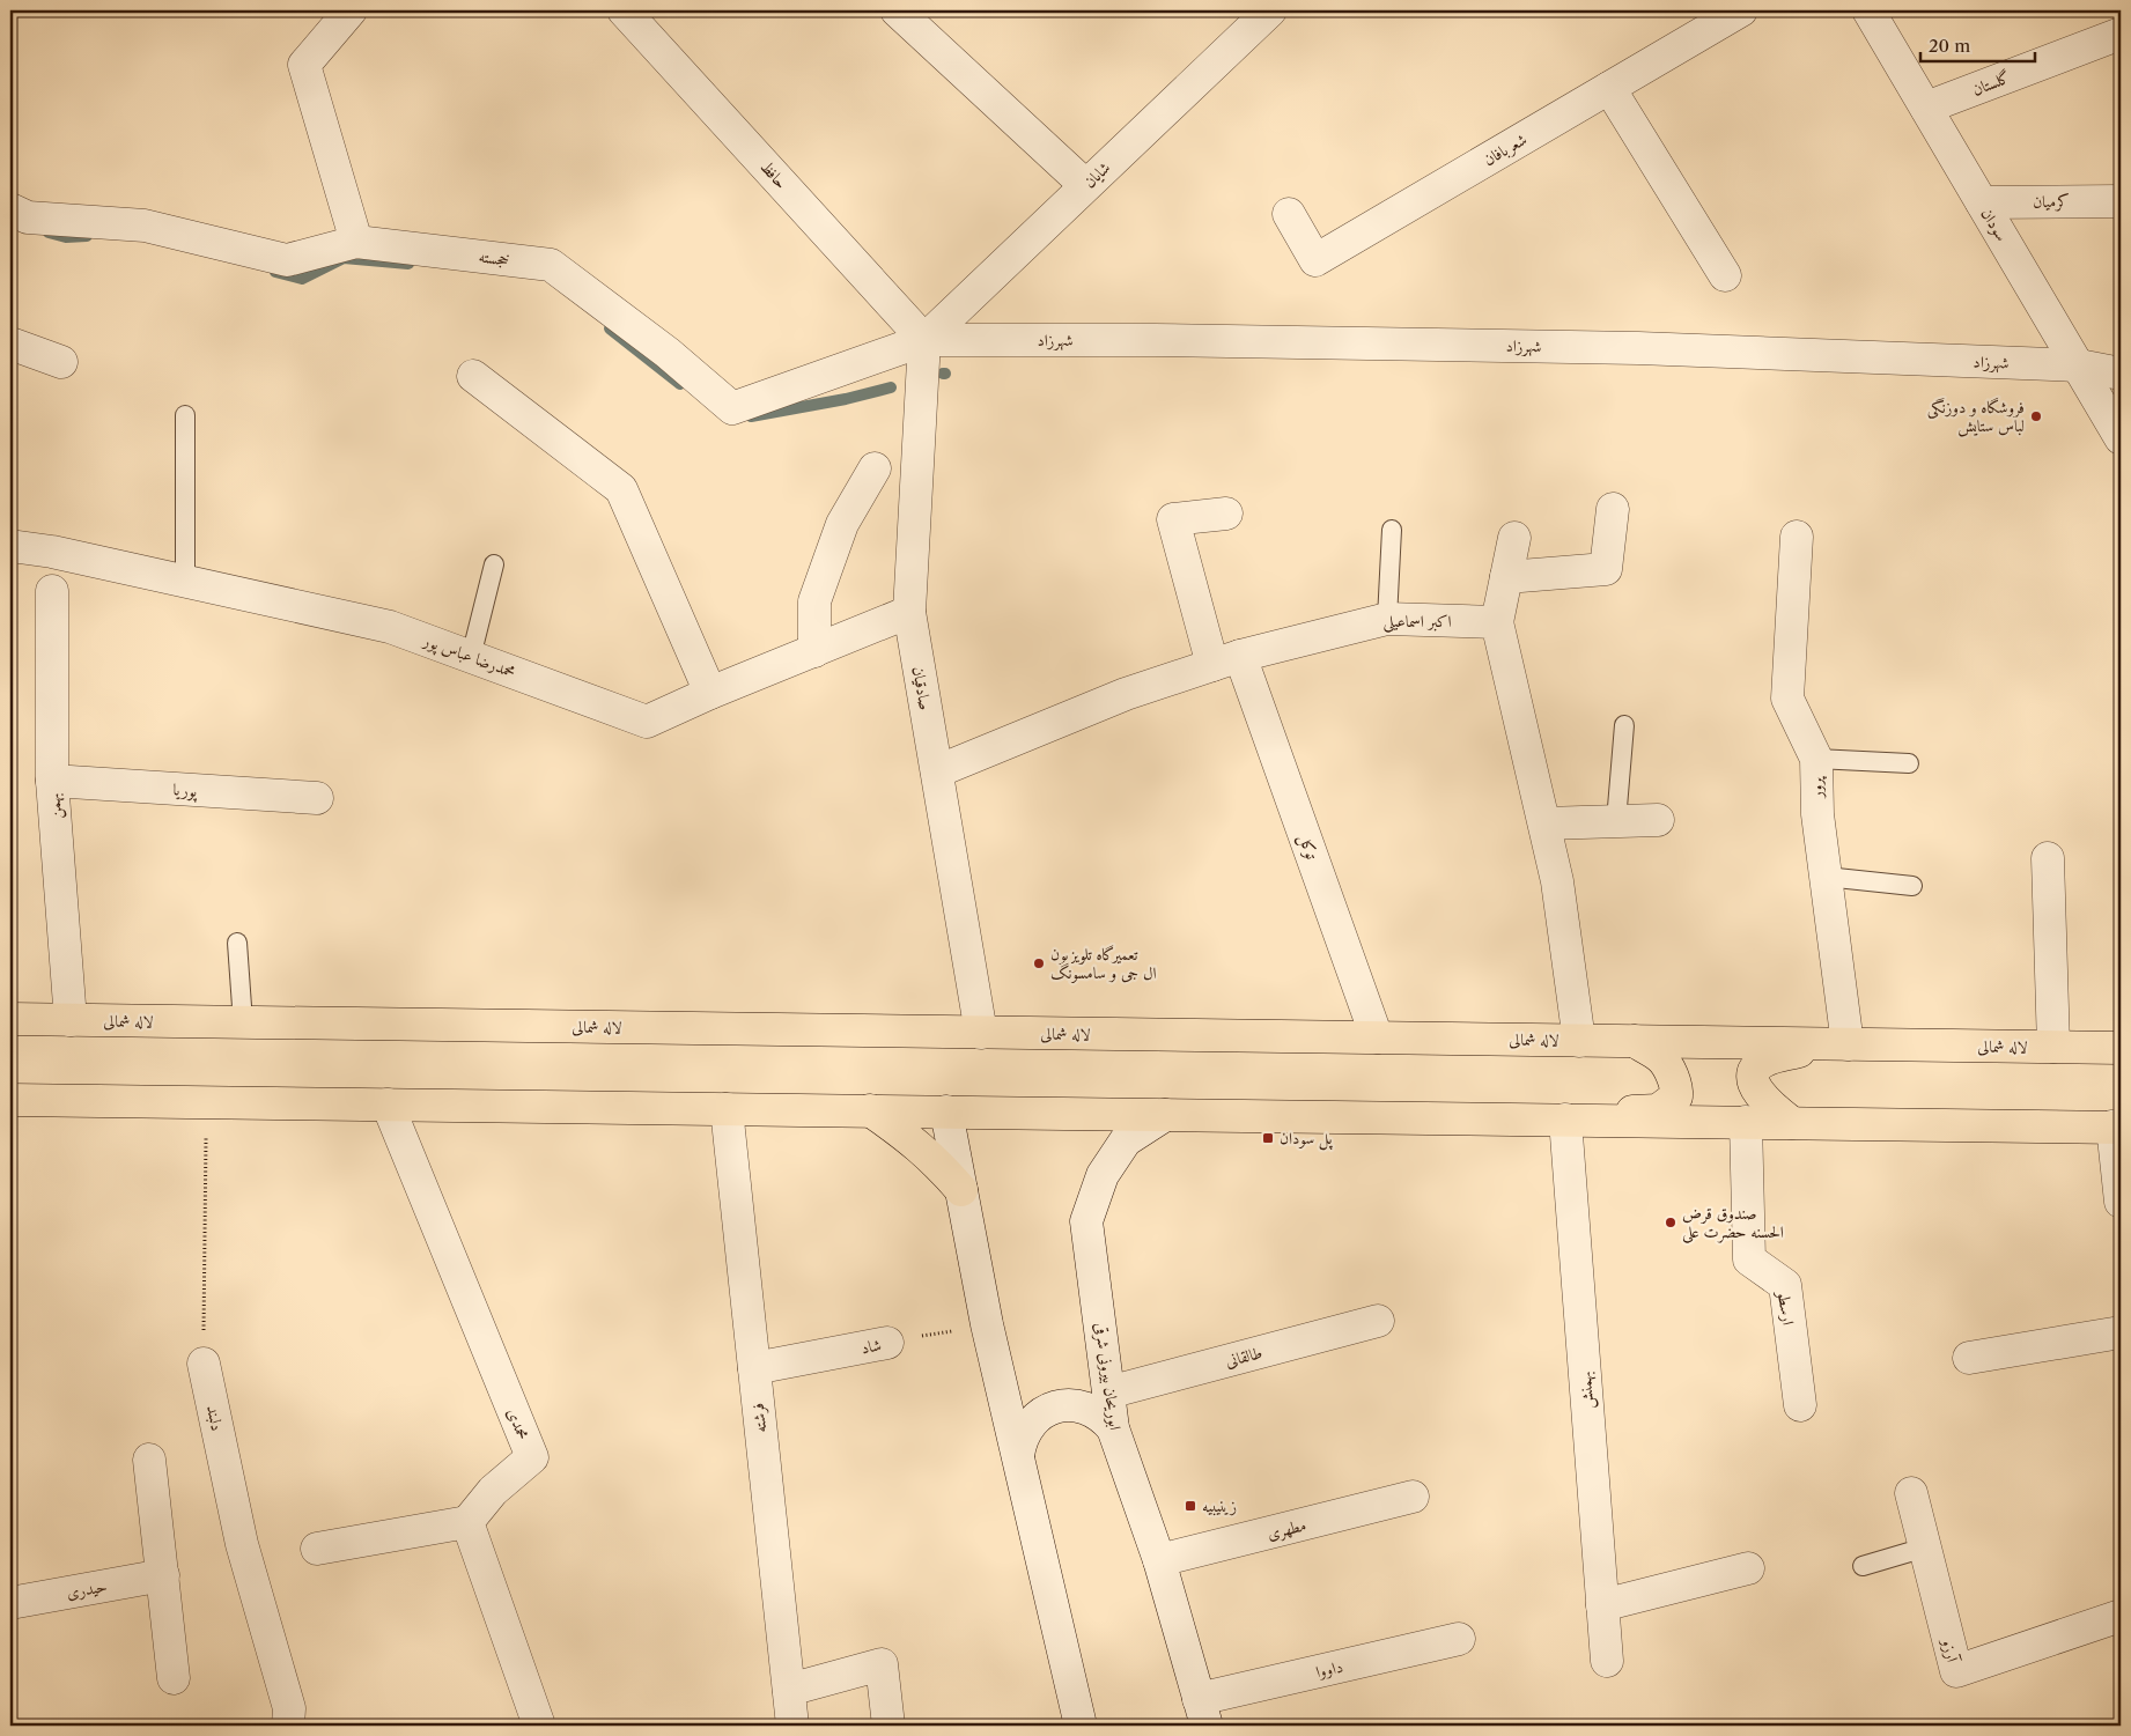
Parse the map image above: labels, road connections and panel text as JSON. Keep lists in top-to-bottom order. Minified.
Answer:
{"streets":{"main road":["لاله شمالی"],"street":["گلستان","شعربافان","حافظ","شایان","کرمیان","سودان","خجسته","شهرزاد","اکبر اسماعیلی","محمدرضا عباس پور","صادقیان","پرور","پوریا","بهمن","توکل","ارسطو","شاد","طالقانی","ابوریحان بیرونی شرقی","بهمنش","دلبند","فرشته","محمدی","مطهری","حیدری","آرزو","داووا"]},"crossings":[["گلستان","سودان"],["حافظ","شایان"],["حافظ","خجسته"],["حافظ","شهرزاد"],["حافظ","صادقیان"],["شایان","خجسته"],["شایان","شهرزاد"],["شایان","صادقیان"],["کرمیان","سودان"],["سودان","شهرزاد"],["خجسته","شهرزاد"],["خجسته","صادقیان"],["شهرزاد","صادقیان"],["اکبر اسماعیلی","صادقیان"],["اکبر اسماعیلی","توکل"],["محمدرضا عباس پور","صادقیان"],["صادقیان","لاله شمالی"],["پرور","لاله شمالی"],["پوریا","بهمن"],["بهمن","لاله شمالی"],["توکل","لاله شمالی"],["شاد","فرشته"],["طالقانی","ابوریحان بیرونی شرقی"],["ابوریحان بیرونی شرقی","مطهری"],["ابوریحان بیرونی شرقی","داووا"]],"places":{"other":["فروشگاه و دوزنگی لباس ستایش","تعمیرگاه تلویزیون ال جی و سامسونگ","صندوق قرض الحسنه حضرت علی"],"transit":["پل سودان","زینیبیه"]},"scale_bar":"20 m"}
